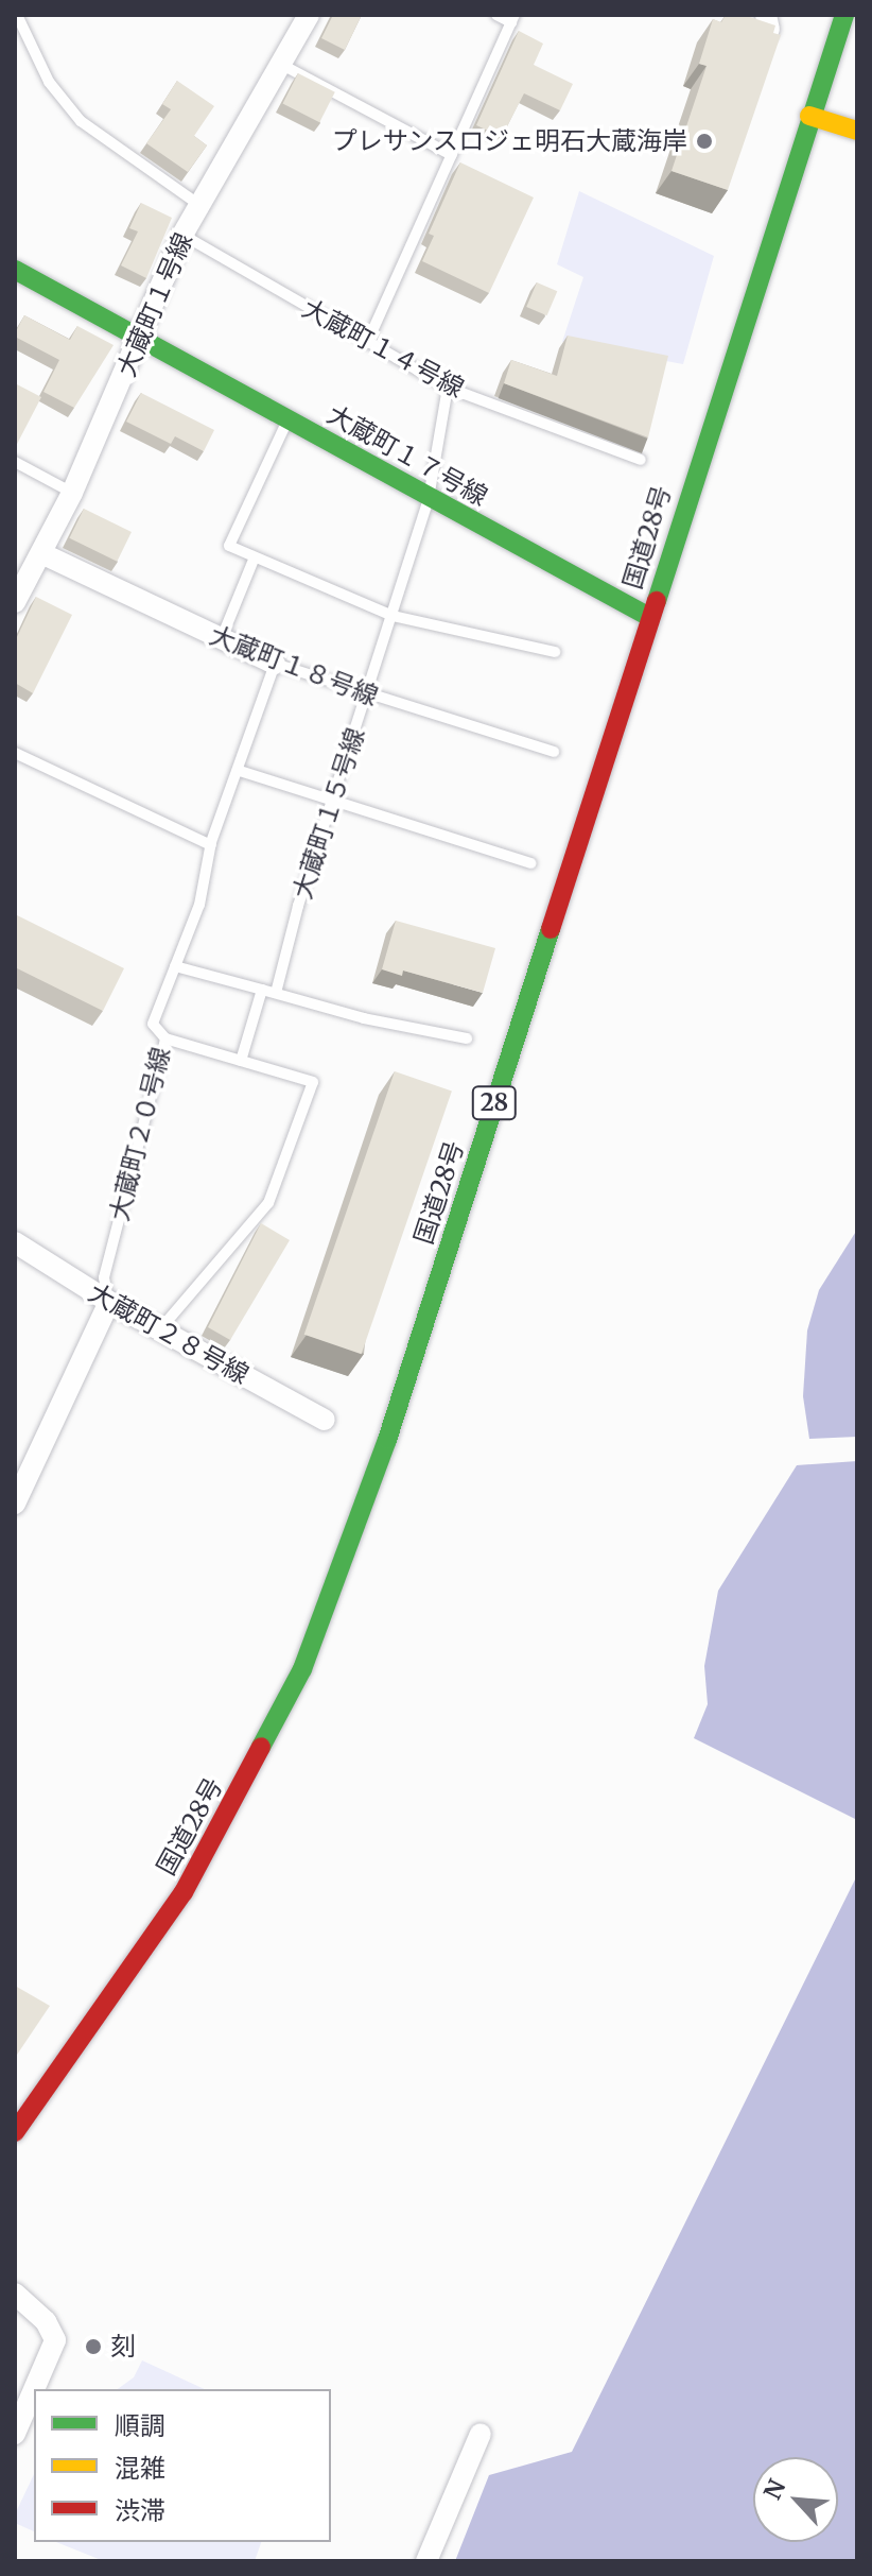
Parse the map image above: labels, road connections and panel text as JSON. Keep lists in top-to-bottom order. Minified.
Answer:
{"streets":{"main road":["大蔵町１７号線","国道28号","28"],"street":["大蔵町１号線","大蔵町１８号線","大蔵町２０号線","大蔵町２８号線"],"lane":["大蔵町１４号線","大蔵町１５号線"]},"crossings":[["大蔵町１号線","大蔵町１４号線"],["大蔵町１号線","大蔵町１７号線"],["大蔵町１号線","大蔵町１８号線"],["大蔵町１４号線","大蔵町１５号線"],["大蔵町１７号線","国道28号"],["大蔵町１７号線","大蔵町１５号線"],["大蔵町１８号線","大蔵町１５号線"],["大蔵町１８号線","大蔵町２０号線"],["大蔵町２０号線","大蔵町２８号線"]],"places":["プレサンスロジェ明石大蔵海岸","刻"],"legend":["順調","混雑","渋滞"],"north":"top left"}
